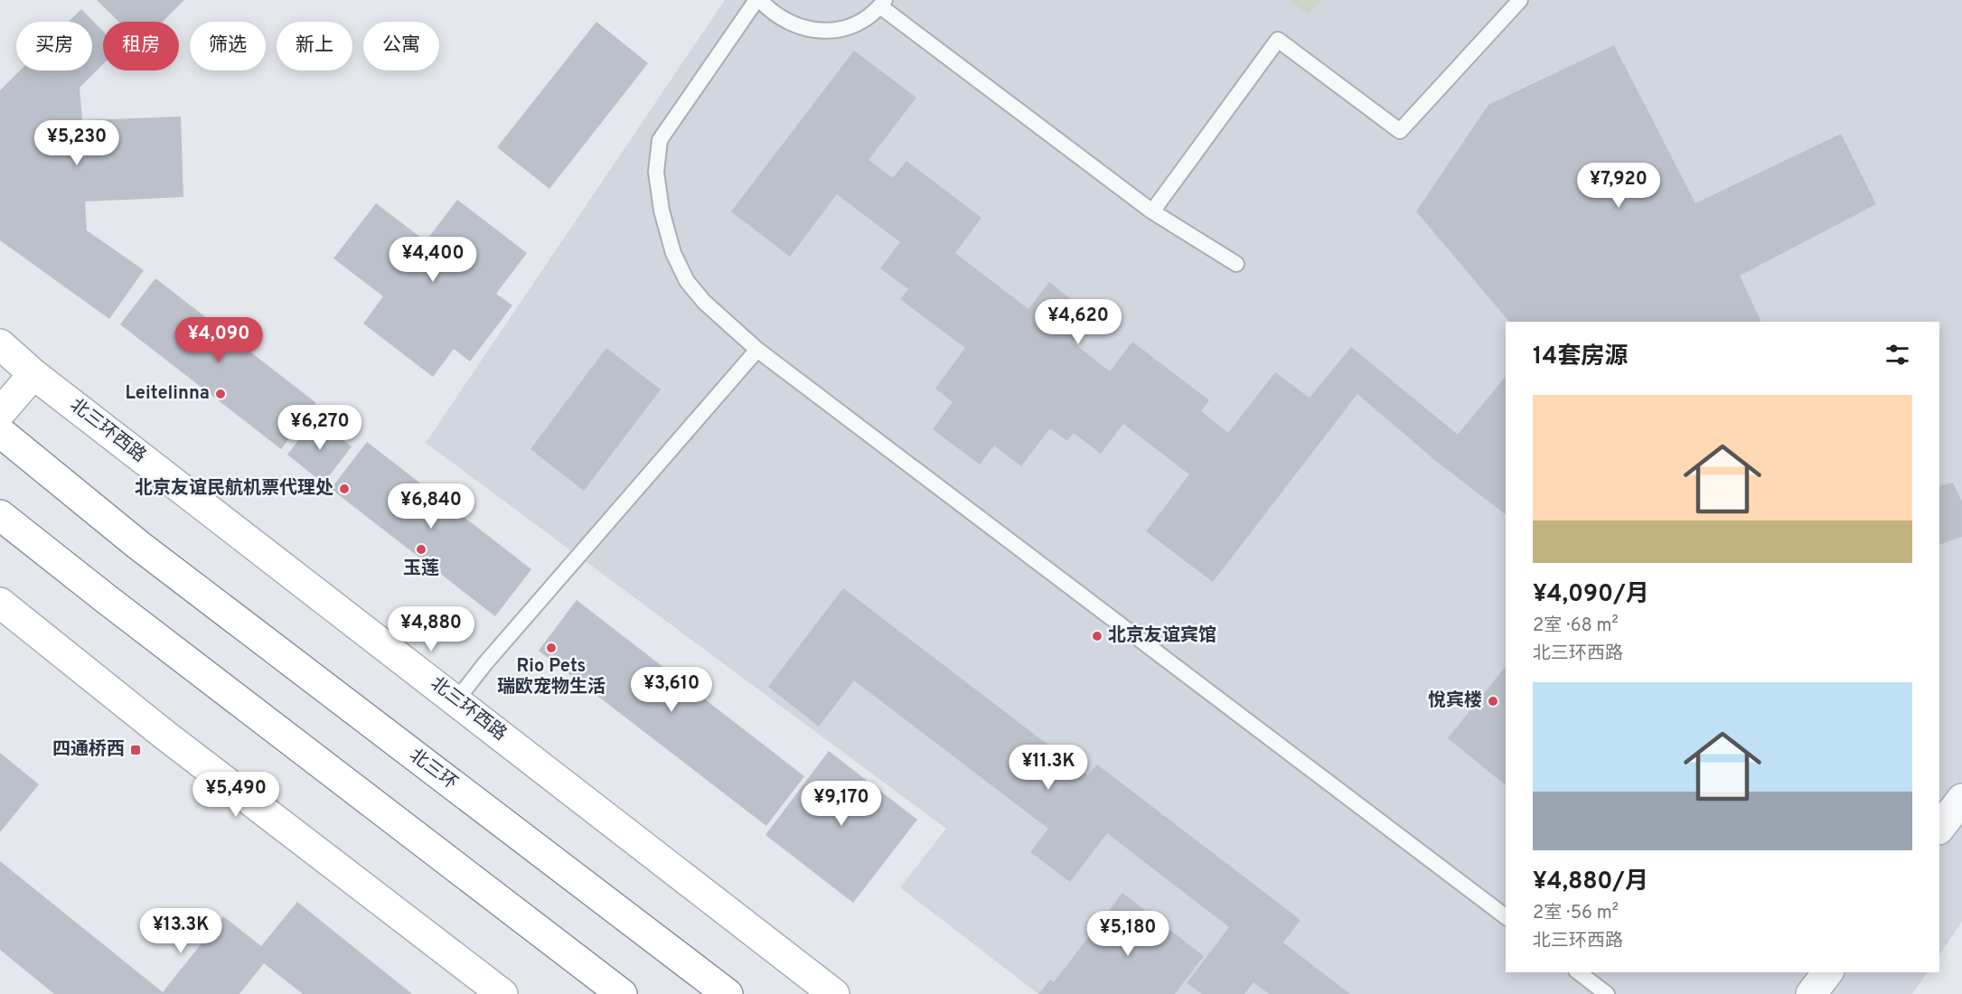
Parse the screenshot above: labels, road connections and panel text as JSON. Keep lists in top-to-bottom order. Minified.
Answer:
{"streets":{"main road":["北三环西路","北三环"]},"places":{"other":["Leitelinna","北京友谊民航机票代理处","玉莲","北京友谊宾馆","Rio Pets 瑞欧宠物生活","悅宾楼"],"transit":["四通桥西"]},"page":{"chip":["买房","租房","筛选","新上","公寓"],"price":["¥5,230","¥7,920","¥4,400","¥4,620","¥4,090","¥6,270","¥6,840","¥4,880","¥3,610","¥11.3K","¥5,490","¥9,170","¥13.3K","¥5,180"],"heading":"14套房源","list":[{"name":"¥4,090/月","note":"2室 · 68 m² · 北三环西路"},{"name":"¥4,880/月","note":"2室 · 56 m² · 北三环西路"}]}}
